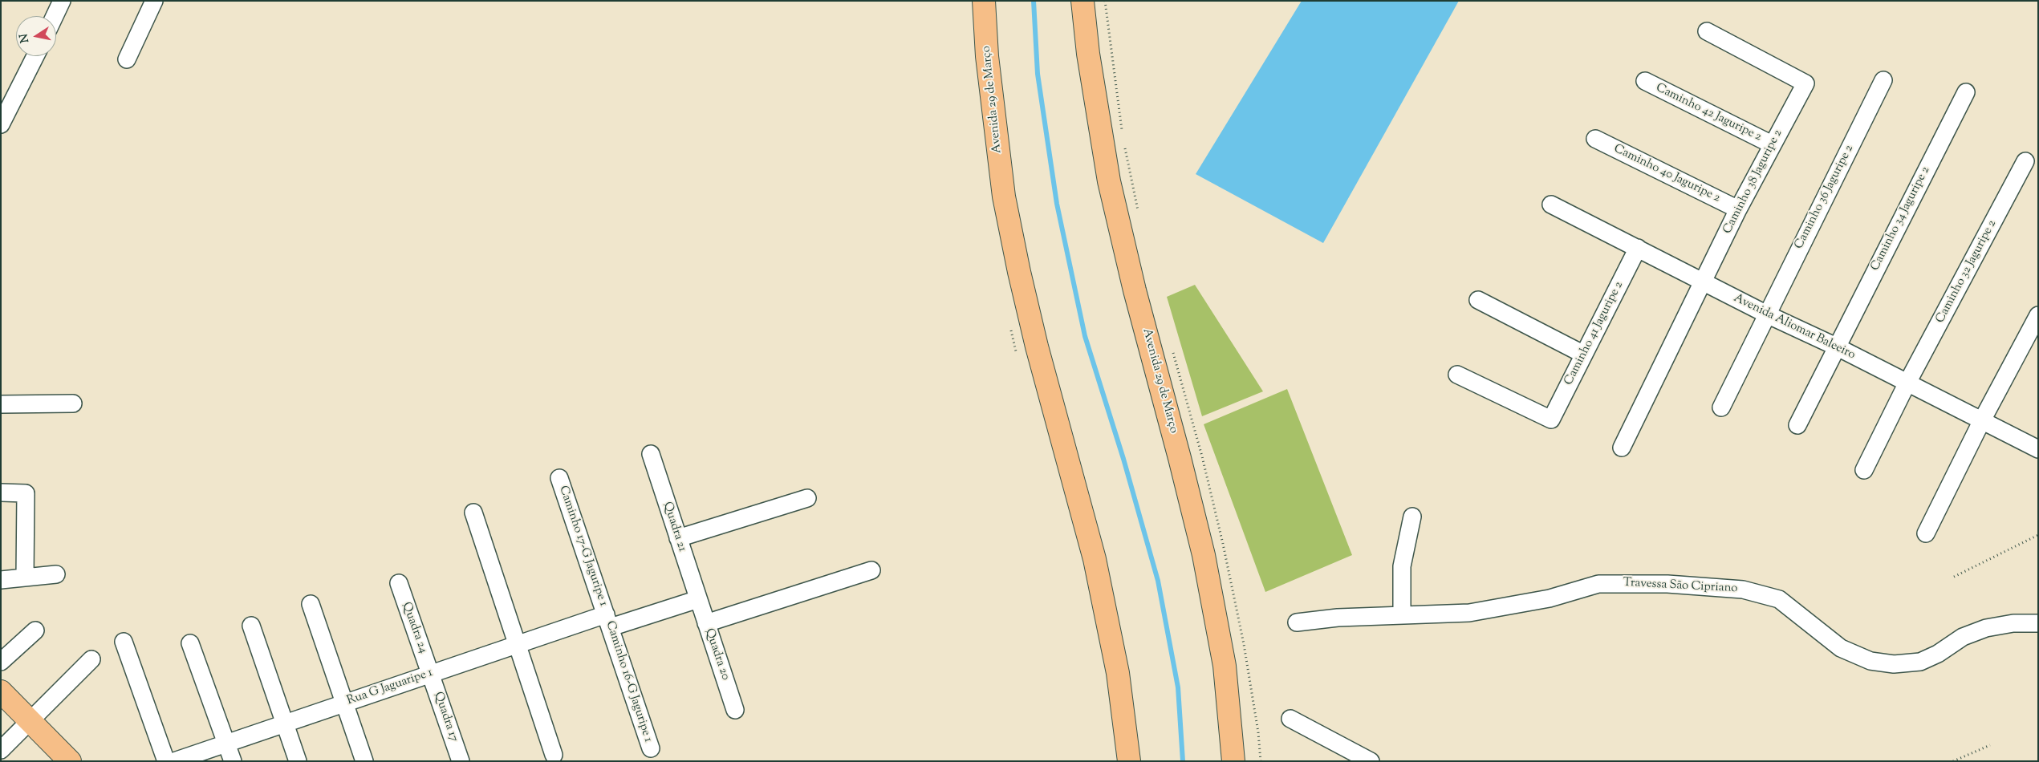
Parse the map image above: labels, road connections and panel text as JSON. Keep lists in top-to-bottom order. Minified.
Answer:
{"streets":{"main road":["Avenida 29 de Março"],"street":["Caminho 42 Jaguripe 2","Caminho 40 Jaguripe 2","Caminho 38 Jaguripe 2","Caminho 36 Jaguripe 2","Caminho 34 Jaguripe 2","Caminho 32 Jaguripe 2","Avenida Aliomar Baleeiro","Caminho 41 Jaguripe 2","Quadra 21","Caminho 17-G Jaguripe 1","Travessa São Cipriano","Quadra 24","Quadra 20","Caminho 16-G Jaguripe 1","Rua G Jaguaripe 1","Quadra 17"]},"crossings":[["Caminho 42 Jaguripe 2","Caminho 38 Jaguripe 2"],["Caminho 40 Jaguripe 2","Caminho 38 Jaguripe 2"],["Caminho 38 Jaguripe 2","Avenida Aliomar Baleeiro"],["Caminho 36 Jaguripe 2","Avenida Aliomar Baleeiro"],["Caminho 34 Jaguripe 2","Avenida Aliomar Baleeiro"],["Caminho 32 Jaguripe 2","Avenida Aliomar Baleeiro"],["Avenida Aliomar Baleeiro","Caminho 41 Jaguripe 2"],["Quadra 21","Quadra 20"],["Quadra 21","Rua G Jaguaripe 1"],["Caminho 17-G Jaguripe 1","Caminho 16-G Jaguripe 1"],["Caminho 17-G Jaguripe 1","Rua G Jaguaripe 1"],["Quadra 24","Rua G Jaguaripe 1"],["Quadra 24","Quadra 17"],["Quadra 20","Rua G Jaguaripe 1"],["Caminho 16-G Jaguripe 1","Rua G Jaguaripe 1"],["Rua G Jaguaripe 1","Quadra 17"]],"north":"left"}
